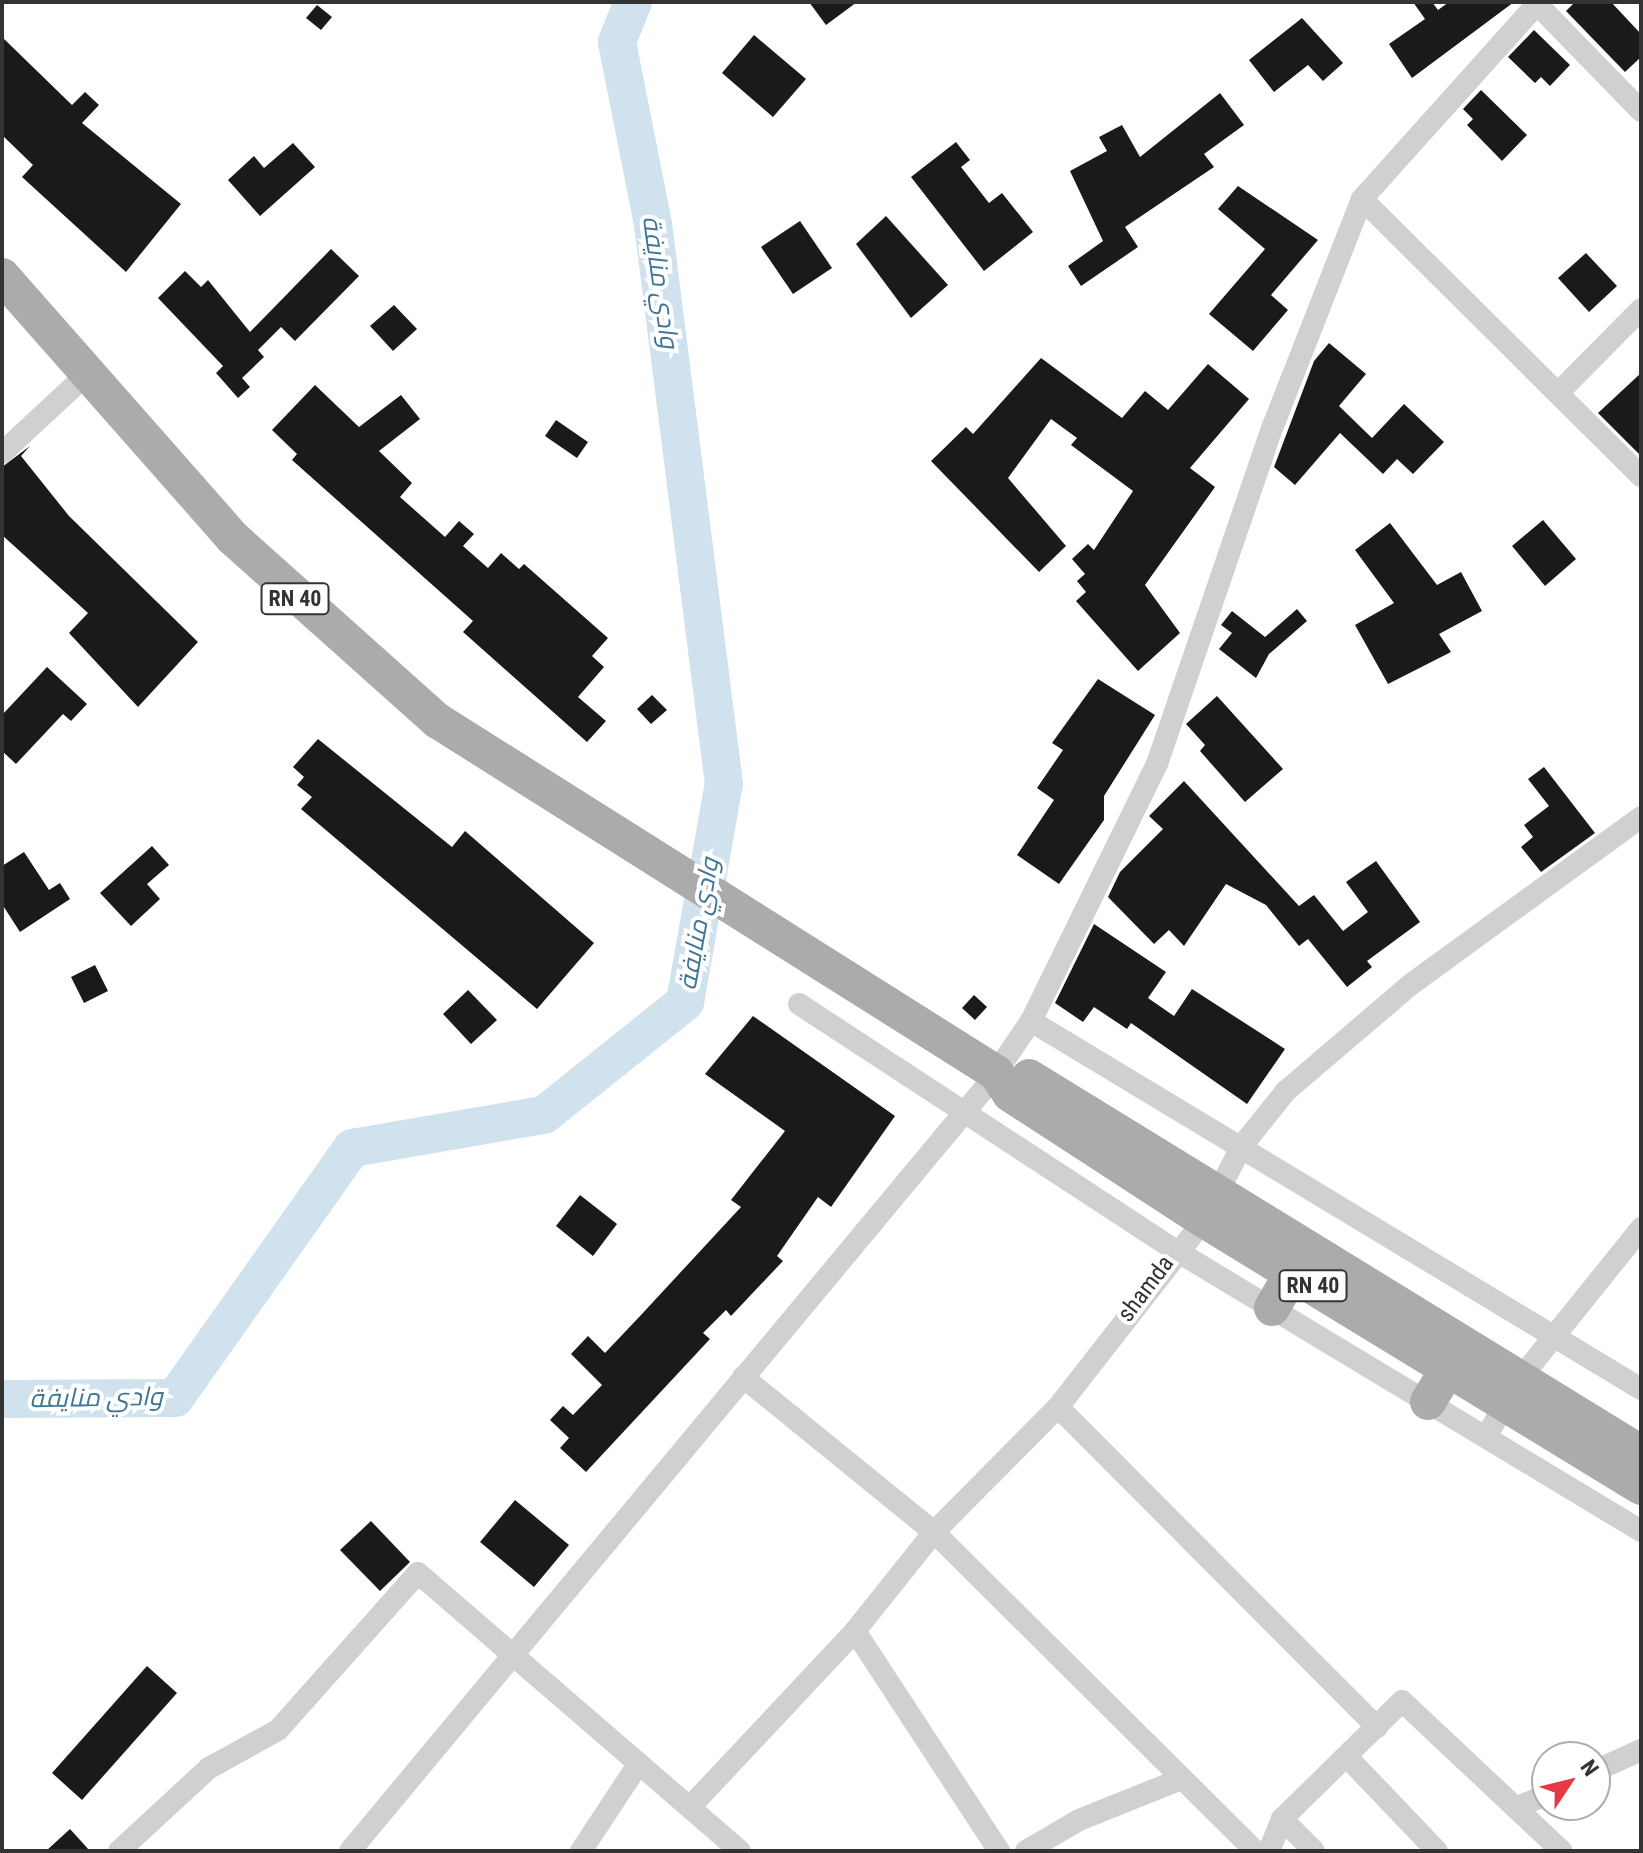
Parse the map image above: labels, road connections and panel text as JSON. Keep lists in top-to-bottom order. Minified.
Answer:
{"streets":{"main road":["RN 40"],"street":["shamda"]},"crossings":[["RN 40","shamda"]],"water":["وادي منايفة"],"north":"top right"}
